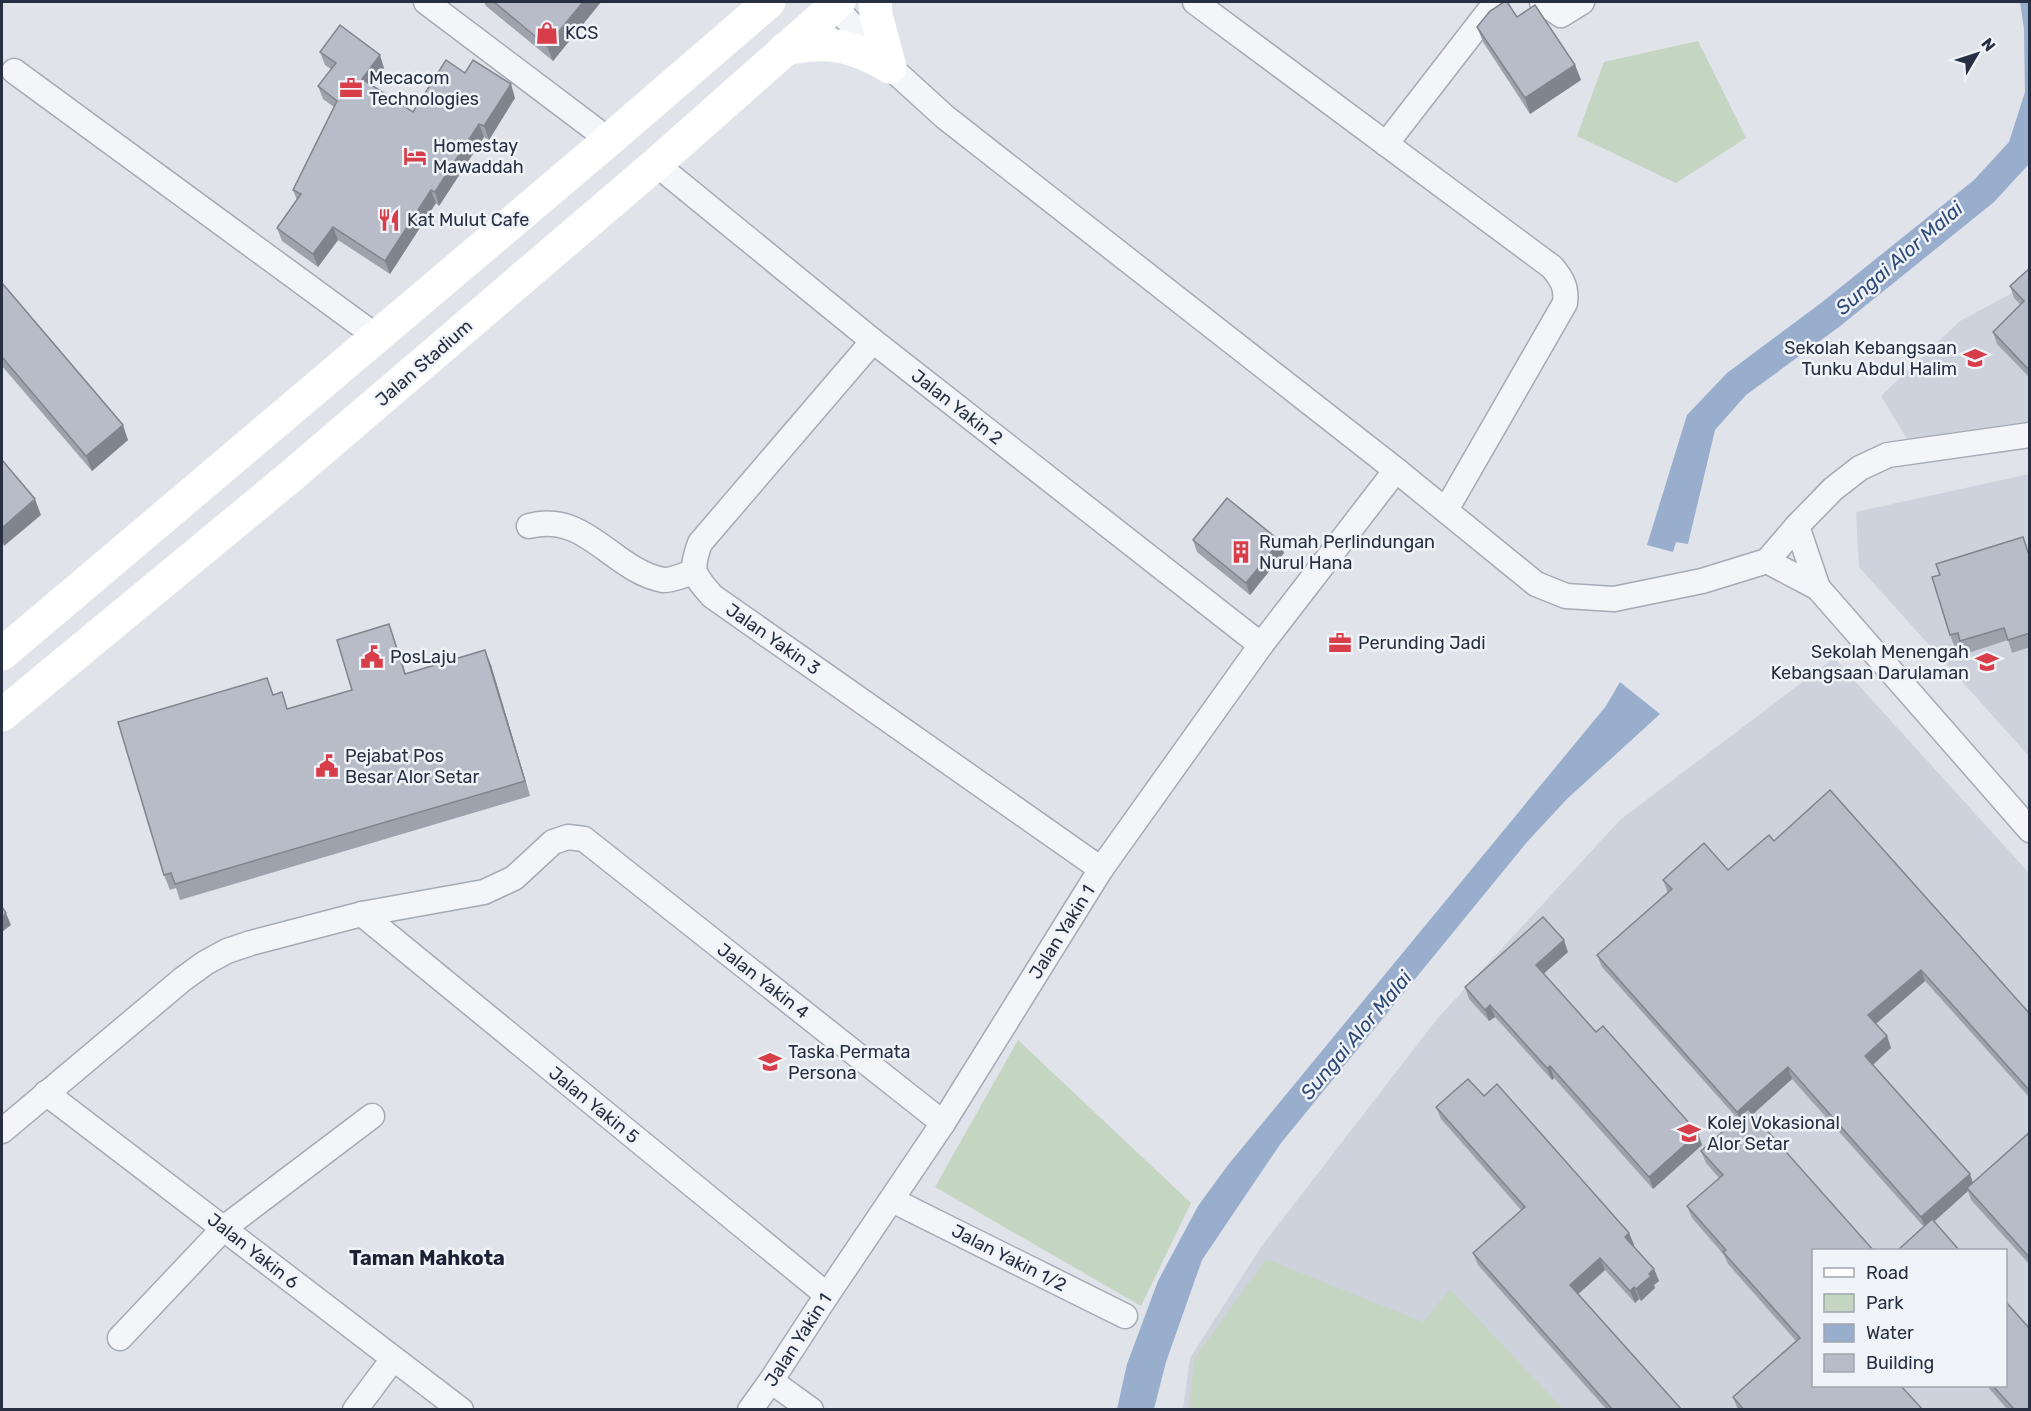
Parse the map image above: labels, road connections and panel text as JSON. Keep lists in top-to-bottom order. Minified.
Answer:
{"streets":{"main road":["Jalan Stadium"],"street":["Jalan Yakin 2","Jalan Yakin 3","Jalan Yakin 1","Jalan Yakin 4","Jalan Yakin 5","Jalan Yakin 6","Jalan Yakin 1/2"]},"crossings":[["Jalan Stadium","Jalan Yakin 2"],["Jalan Yakin 2","Jalan Yakin 1"],["Jalan Yakin 3","Jalan Yakin 1"],["Jalan Yakin 1","Jalan Yakin 4"],["Jalan Yakin 1","Jalan Yakin 5"],["Jalan Yakin 1","Jalan Yakin 1/2"],["Jalan Yakin 4","Jalan Yakin 5"]],"districts":["Taman Mahkota"],"water":["Sungai Alor Malai"],"places":{"shop":["KCS"],"office":["Mecacom Technologies","Perunding Jadi"],"hotel":["Homestay Mawaddah"],"restaurant":["Kat Mulut Cafe"],"school or university":["Sekolah Kebangsaan Tunku Abdul Halim","Sekolah Menengah Kebangsaan Darulaman","Taska Permata Persona","Kolej Vokasional Alor Setar"],"building":["Rumah Perlindungan Nurul Hana"],"public building":["PosLaju","Pejabat Pos Besar Alor Setar"]},"legend":["Road","Park","Water","Building"],"north":"top right"}
